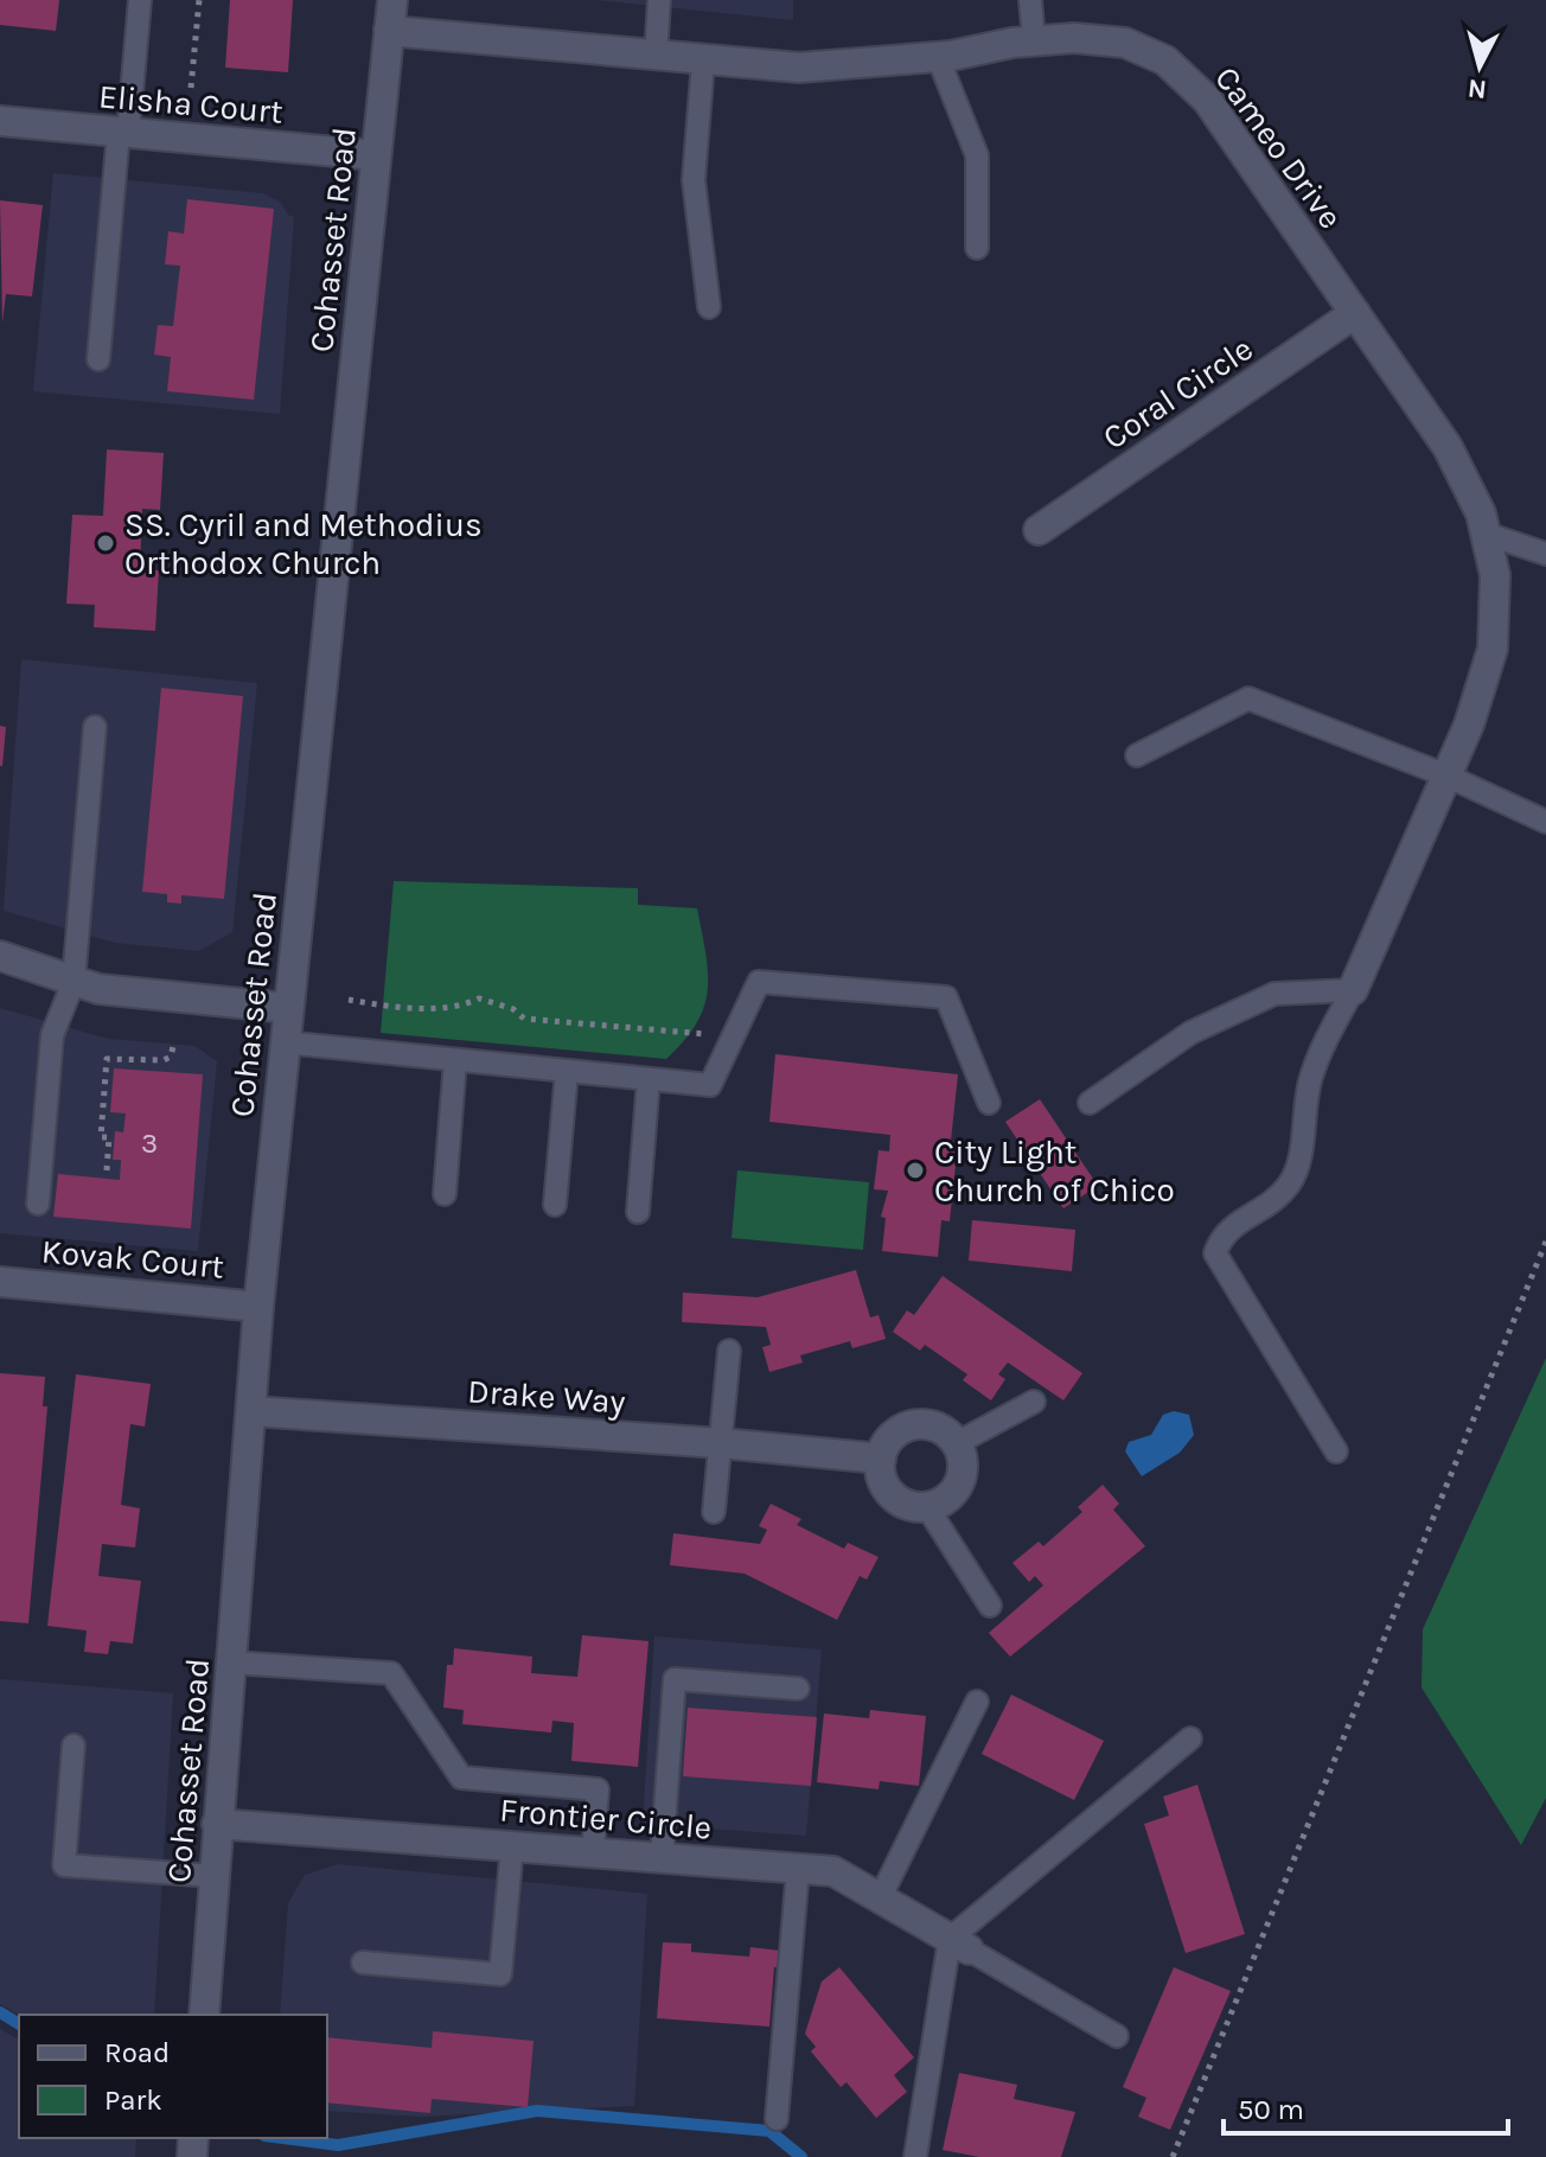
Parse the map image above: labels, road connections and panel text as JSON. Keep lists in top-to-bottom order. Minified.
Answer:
{"streets":{"street":["Elisha Court","Cameo Drive","Cohasset Road","Coral Circle","Kovak Court","Drake Way","Frontier Circle"]},"crossings":[["Elisha Court","Cohasset Road"],["Cameo Drive","Cohasset Road"],["Cameo Drive","Coral Circle"],["Cohasset Road","Kovak Court"],["Cohasset Road","Drake Way"],["Cohasset Road","Frontier Circle"]],"places":["SS. Cyril and Methodius Orthodox Church","City Light Church of Chico"],"house_numbers":["3"],"legend":["Road","Park"],"scale_bar":"50 m","north":"bottom"}
